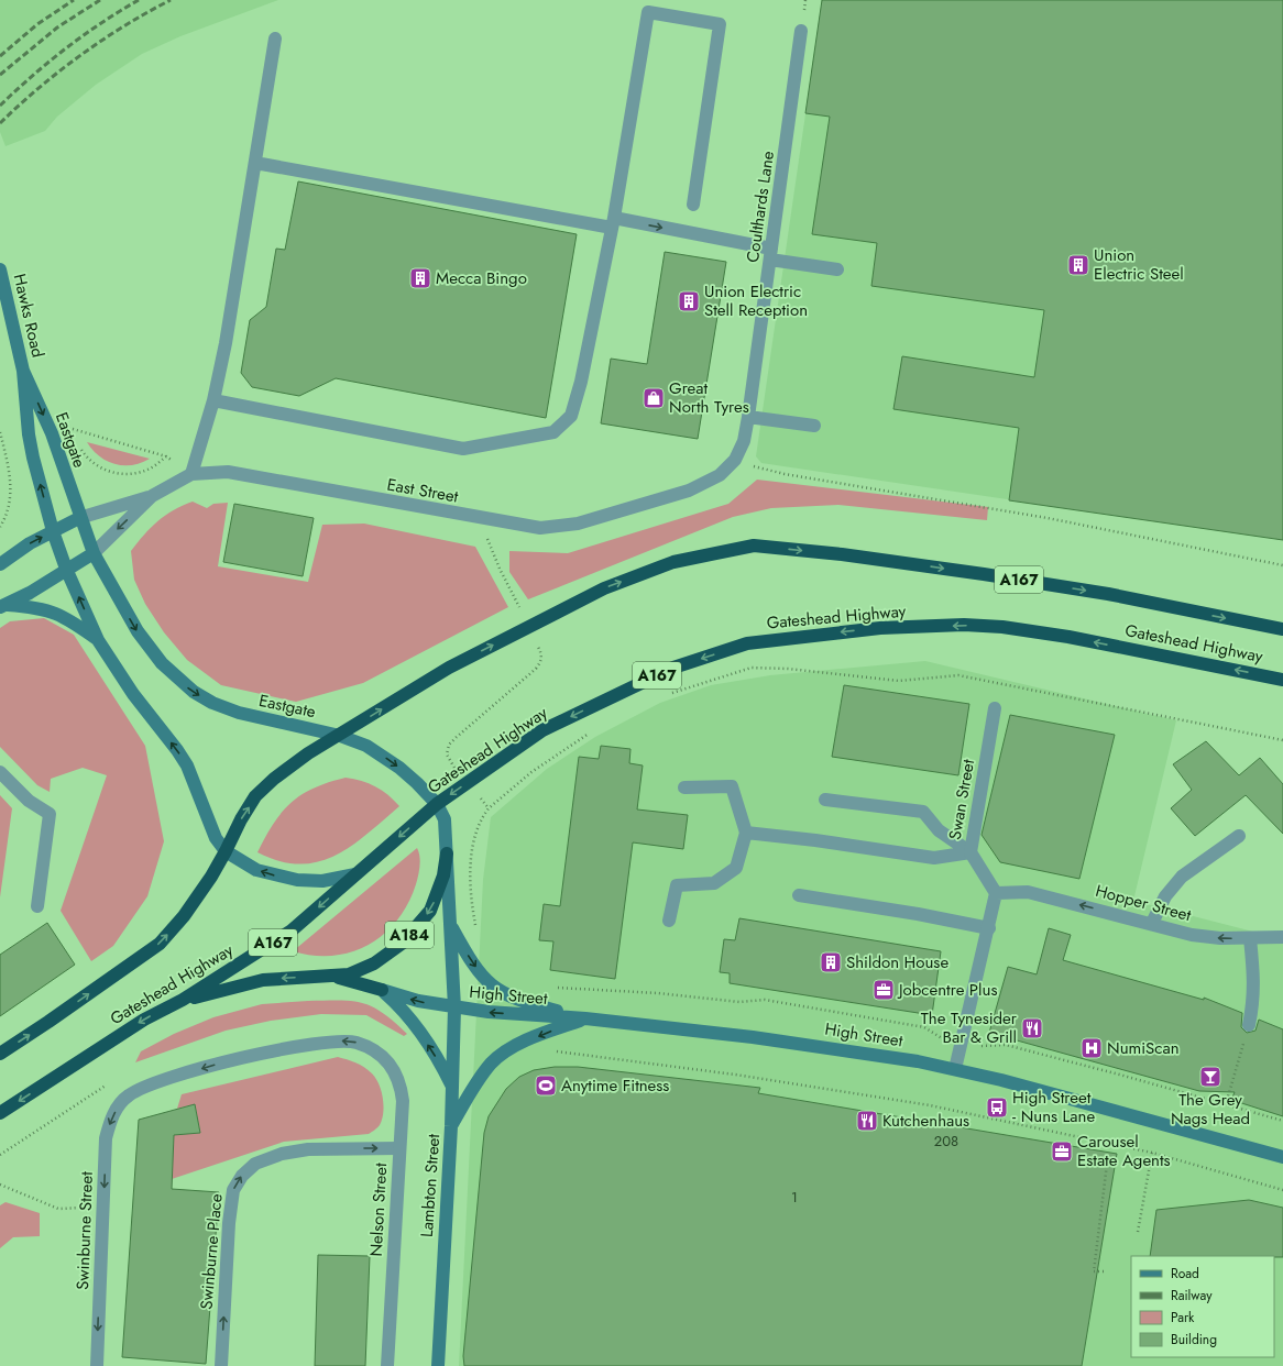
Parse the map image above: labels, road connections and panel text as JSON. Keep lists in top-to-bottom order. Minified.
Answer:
{"streets":{"highway":["A167","Gateshead Highway","A184"],"street":["Coulthards Lane","Hawks Road","Eastgate","East Street","Swan Street","Hopper Street","High Street","Lambton Street","Nelson Street","Swinburne Street","Swinburne Place"]},"crossings":[["Coulthards Lane","East Street"],["Hawks Road","Eastgate"],["Eastgate","East Street"],["Eastgate","A167"],["Eastgate","Gateshead Highway"],["Eastgate","A184"],["Eastgate","Lambton Street"],["A167","Gateshead Highway"],["Gateshead Highway","A184"],["Swan Street","Hopper Street"],["High Street","Lambton Street"],["Nelson Street","Swinburne Street"],["Nelson Street","Swinburne Place"]],"one_way":["Hopper Street","Swinburne Street"],"places":{"building":["Union Electric Steel","Mecca Bingo","Union Electric Stell Reception","Shildon House"],"shop":["Great North Tyres"],"office":["Jobcentre Plus","Carousel Estate Agents"],"restaurant":["The Tynesider Bar & Grill","Kutchenhaus"],"hospital":["NumiScan"],"bar":["The Grey Nags Head"],"sports":["Anytime Fitness"],"bus stop":["High Street - Nuns Lane"]},"house_numbers":["208","1"],"legend":["Road","Railway","Park","Building"]}
